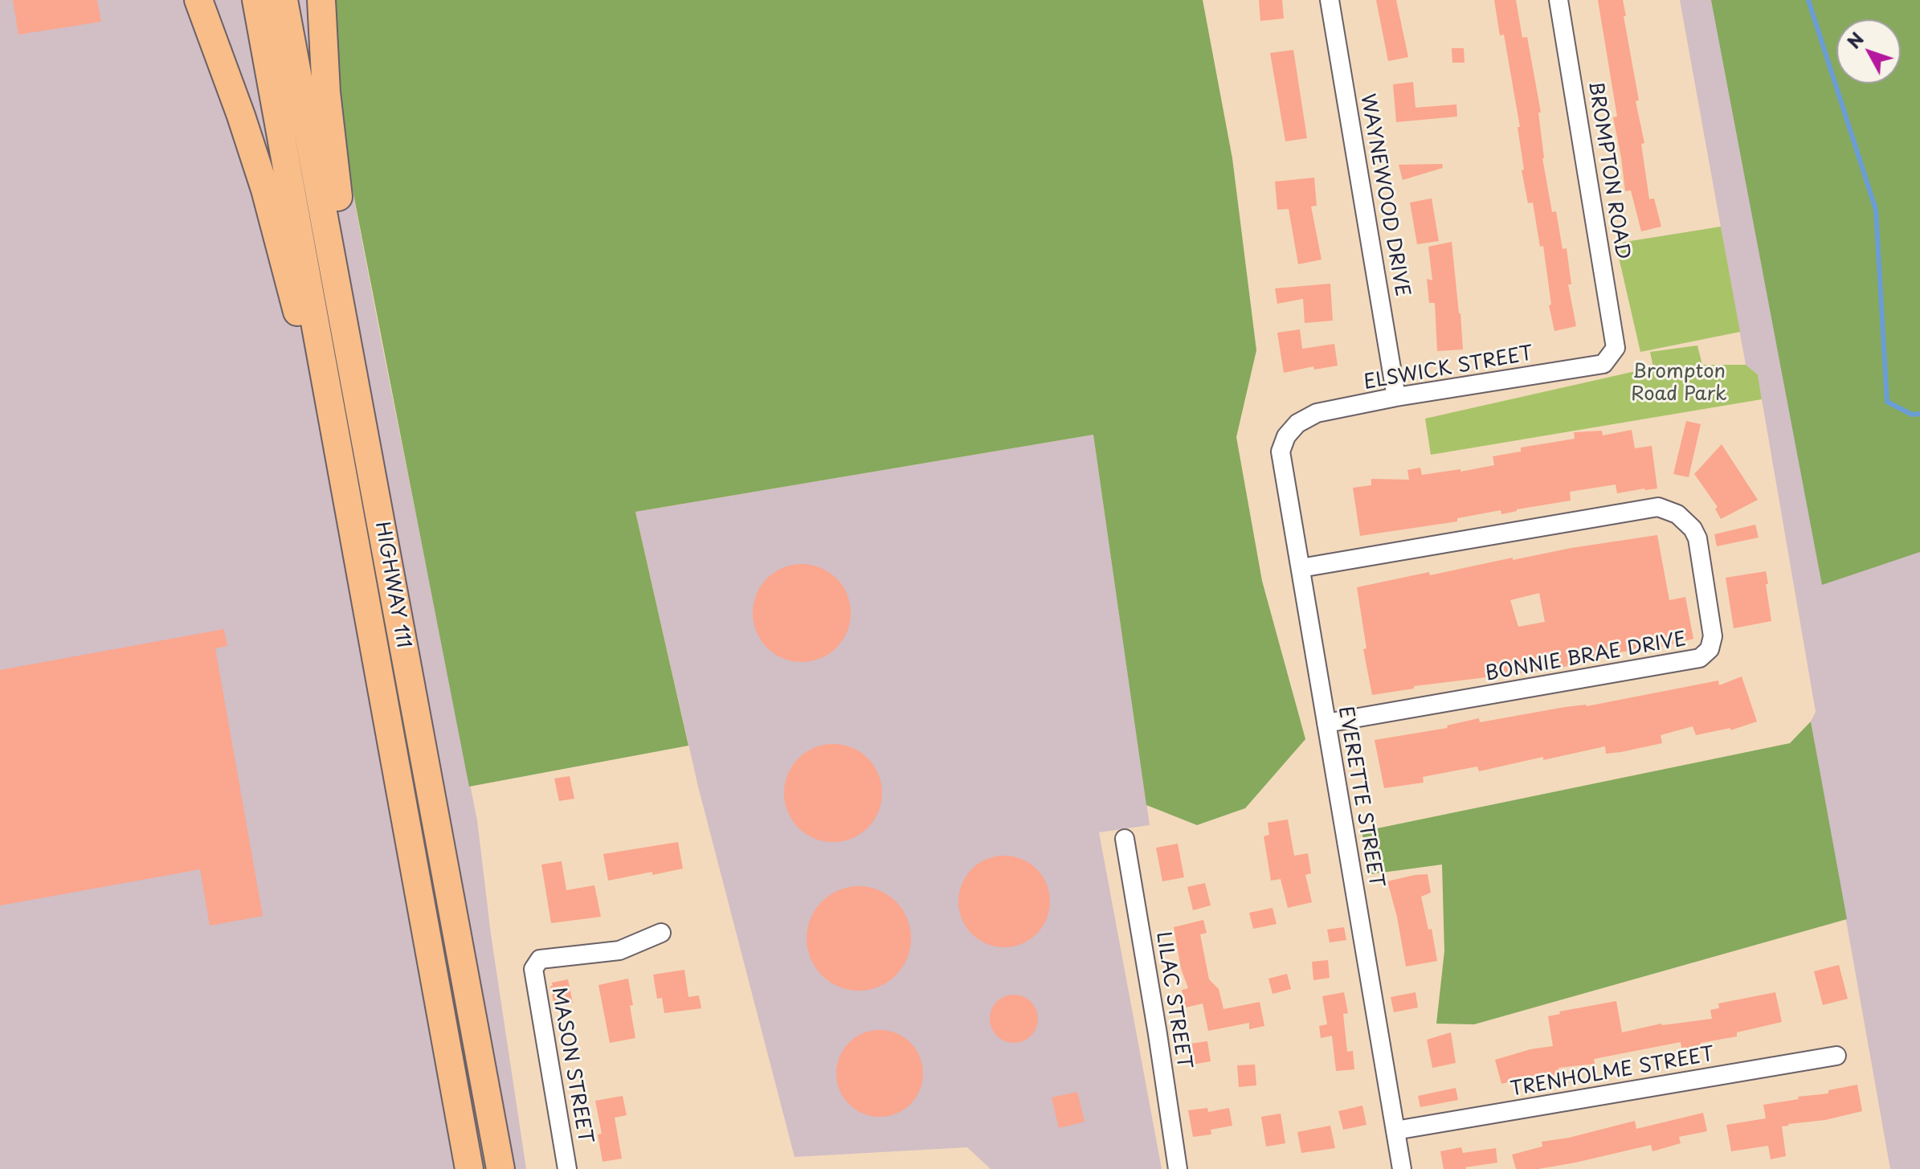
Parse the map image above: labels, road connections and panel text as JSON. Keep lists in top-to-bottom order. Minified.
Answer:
{"streets":{"highway":["HIGHWAY 111"],"street":["BROMPTON ROAD","WAYNEWOOD DRIVE","ELSWICK STREET","BONNIE BRAE DRIVE","EVERETTE STREET","LILAC STREET","MASON STREET","TRENHOLME STREET"]},"crossings":[["BROMPTON ROAD","ELSWICK STREET"],["WAYNEWOOD DRIVE","ELSWICK STREET"],["ELSWICK STREET","EVERETTE STREET"],["BONNIE BRAE DRIVE","EVERETTE STREET"],["EVERETTE STREET","TRENHOLME STREET"]],"parks":["Brompton Road Park"],"north":"top left"}
